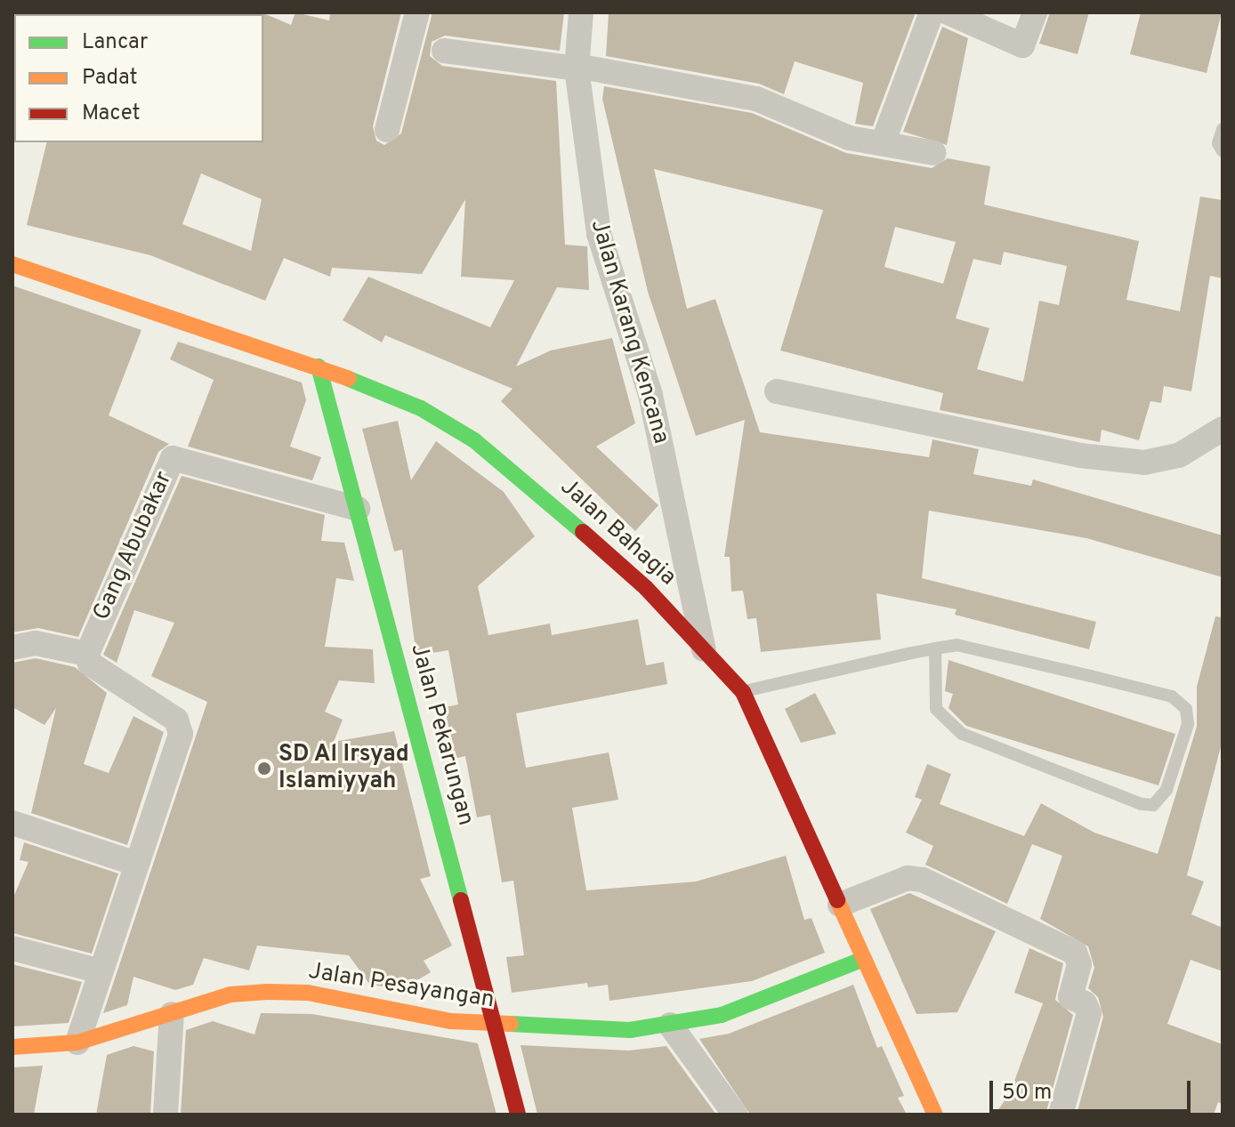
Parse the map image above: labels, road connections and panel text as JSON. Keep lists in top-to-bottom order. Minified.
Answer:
{"streets":{"street":["Jalan Karang Kencana","Jalan Bahagia","Gang Abubakar","Jalan Pekarungan","Jalan Pesayangan"]},"crossings":[["Jalan Karang Kencana","Jalan Bahagia"],["Jalan Bahagia","Jalan Pekarungan"],["Jalan Bahagia","Jalan Pesayangan"],["Gang Abubakar","Jalan Pekarungan"],["Jalan Pekarungan","Jalan Pesayangan"]],"places":["SD Al Irsyad Islamiyyah"],"legend":["Lancar","Padat","Macet"],"scale_bar":"50 m"}
